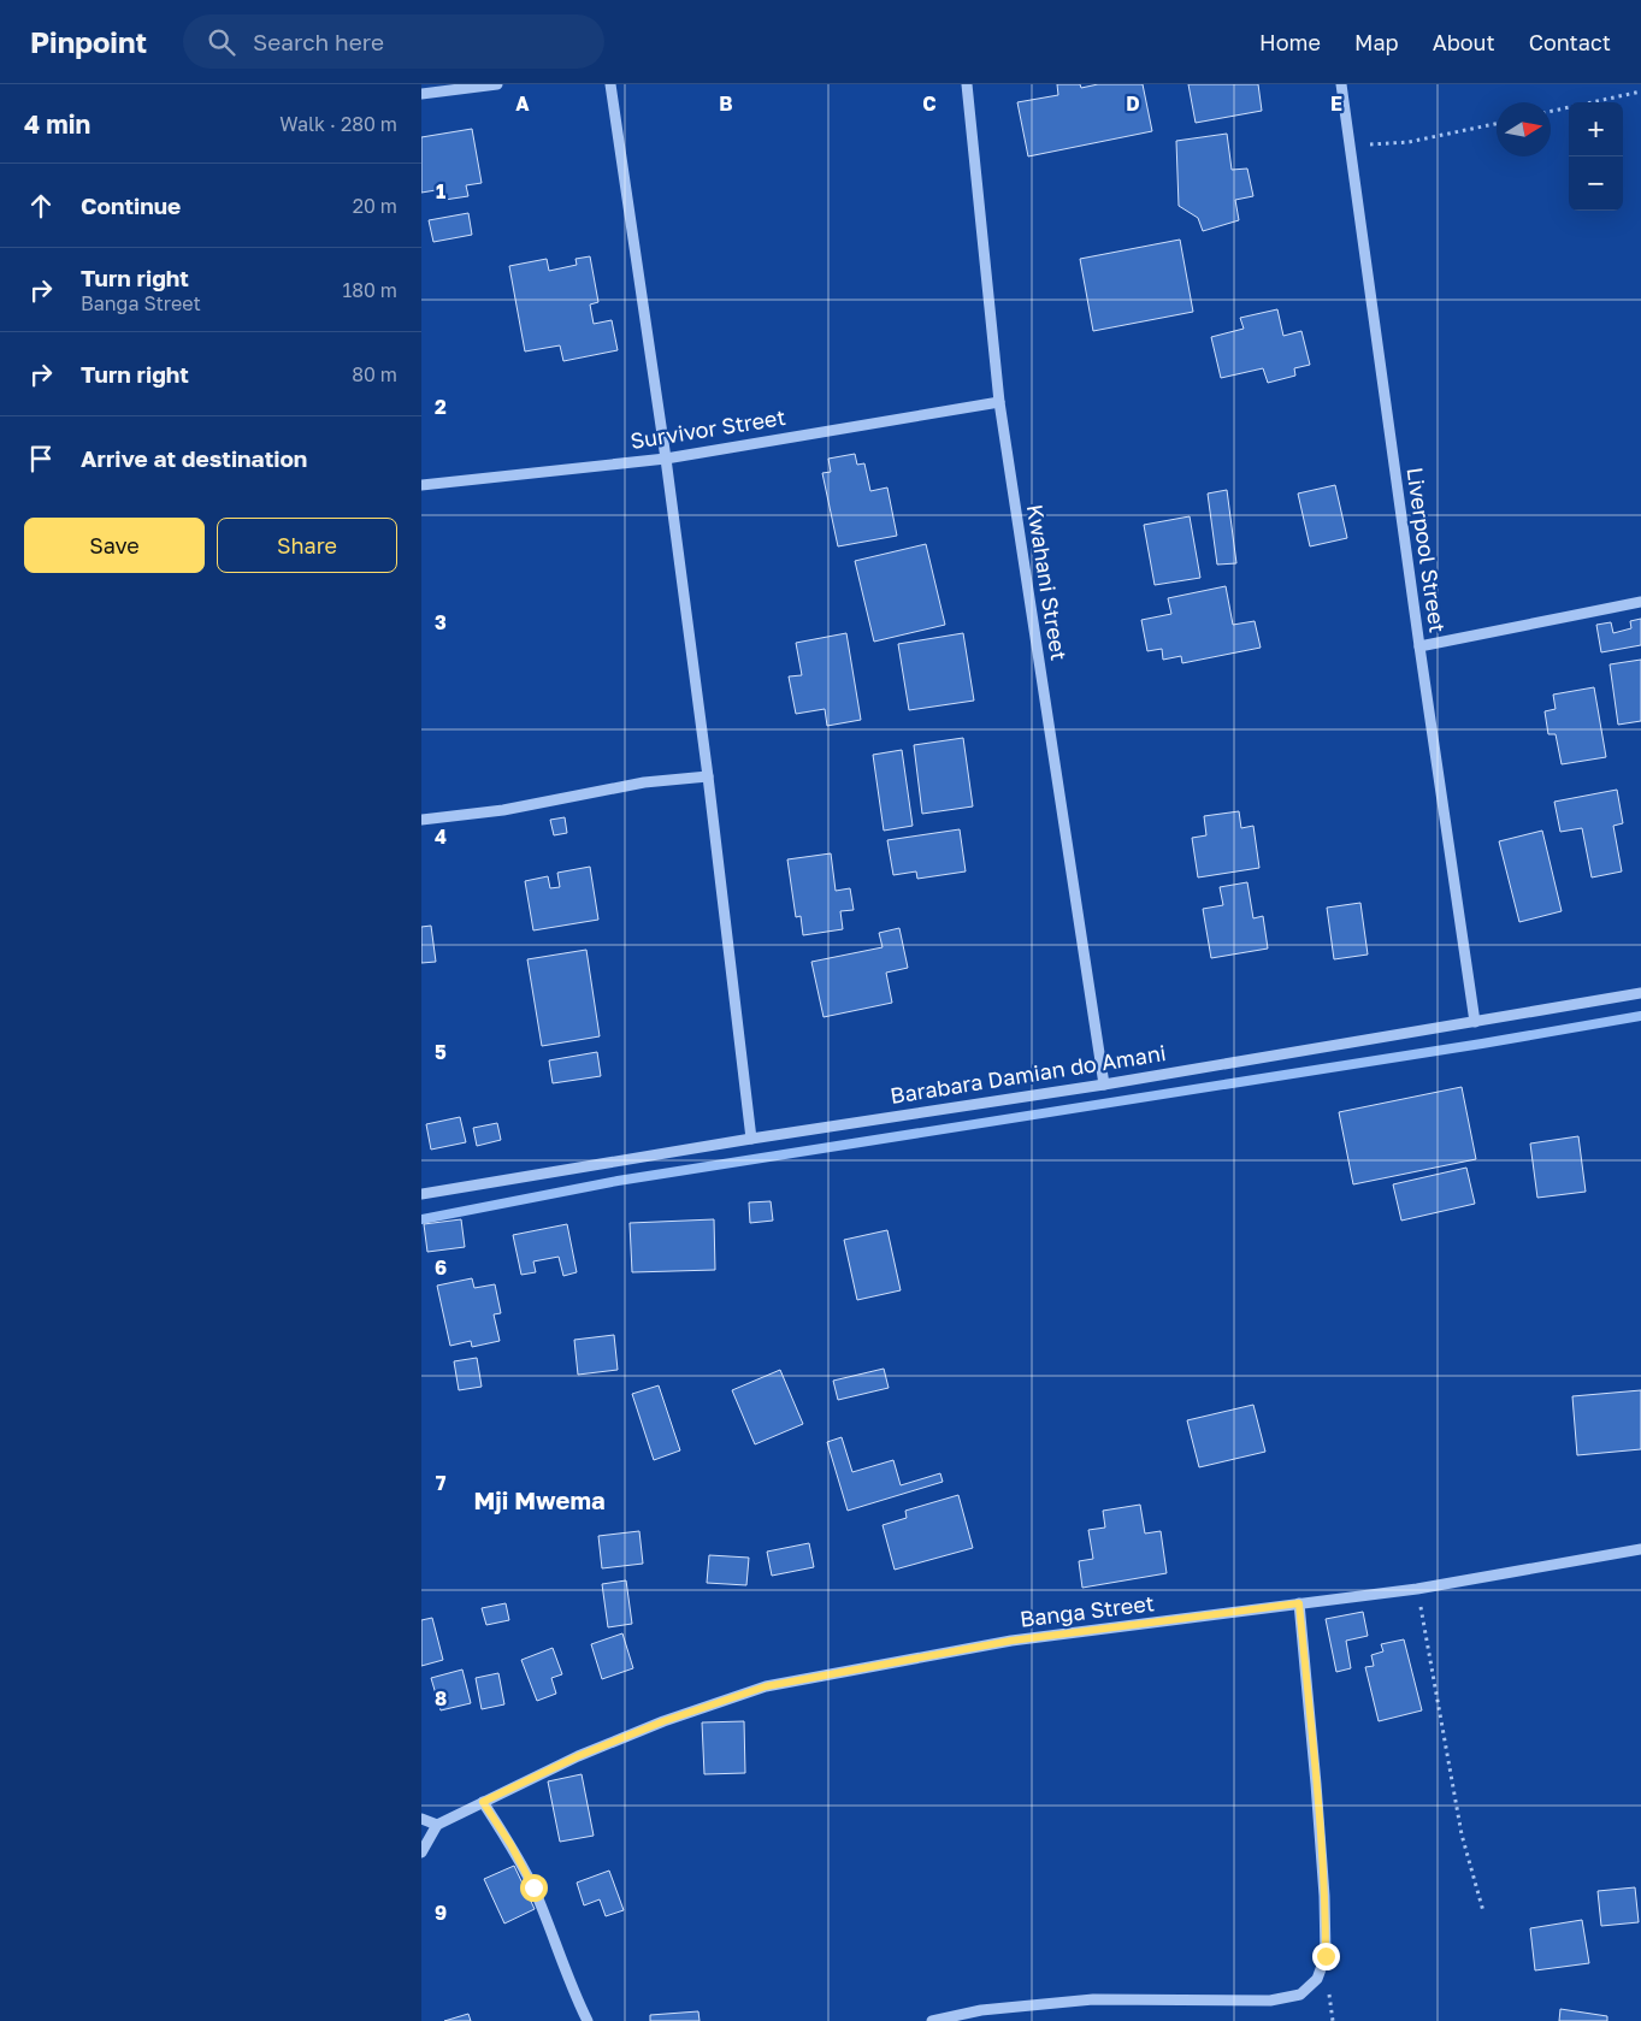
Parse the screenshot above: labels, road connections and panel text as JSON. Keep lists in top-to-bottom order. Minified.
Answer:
{"streets":{"street":["Survivor Street","Liverpool Street","Kwahani Street","Barabara Damian do Amani","Banga Street"]},"crossings":[["Survivor Street","Kwahani Street"],["Liverpool Street","Barabara Damian do Amani"],["Kwahani Street","Barabara Damian do Amani"]],"districts":["Mji Mwema"],"north":"right","page":{"header":"Pinpoint","search":"Search here","nav":["Home","Map","About","Contact"],"heading":["4 min","Walk · 280 m"],"map_buttons":["+","−"],"list":[["Continue","20 m"],["Turn right","Banga Street","180 m"],["Turn right","80 m"],"Arrive at destination"],"buttons":["Save","Share"]},"grid":{"columns":["A","B","C","D","E"],"rows":["1","2","3","4","5","6","7","8","9"]}}
